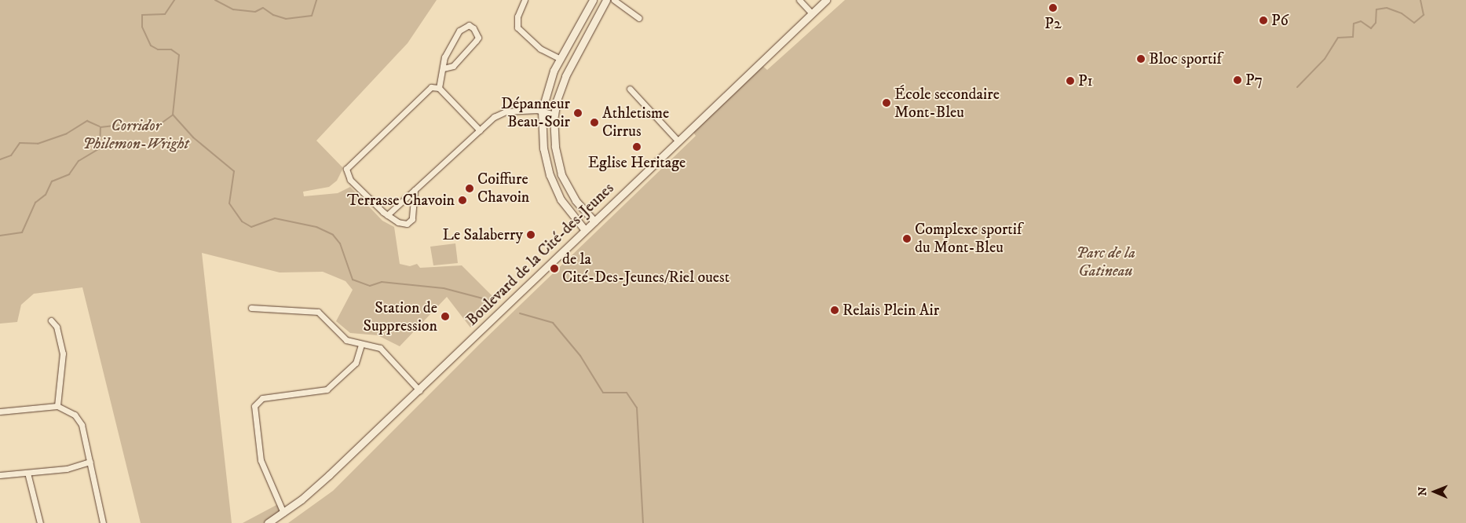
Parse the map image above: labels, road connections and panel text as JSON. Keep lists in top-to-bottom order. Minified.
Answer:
{"streets":{"street":["Boulevard de la Cité-des-Jeunes"]},"parks":["Corridor Philemon-Wright","Parc de la Gatineau"],"places":["P2","P6","Bloc sportif","P7","P1","École secondaire Mont-Bleu","Dépanneur Beau-Soir","Athletisme Cirrus","Eglise Heritage","Coiffure Chavoin","Terrasse Chavoin","Le Salaberry","Complexe sportif du Mont-Bleu","de la Cité-Des-Jeunes/Riel ouest","Relais Plein Air","Station de Suppression"],"north":"left"}
